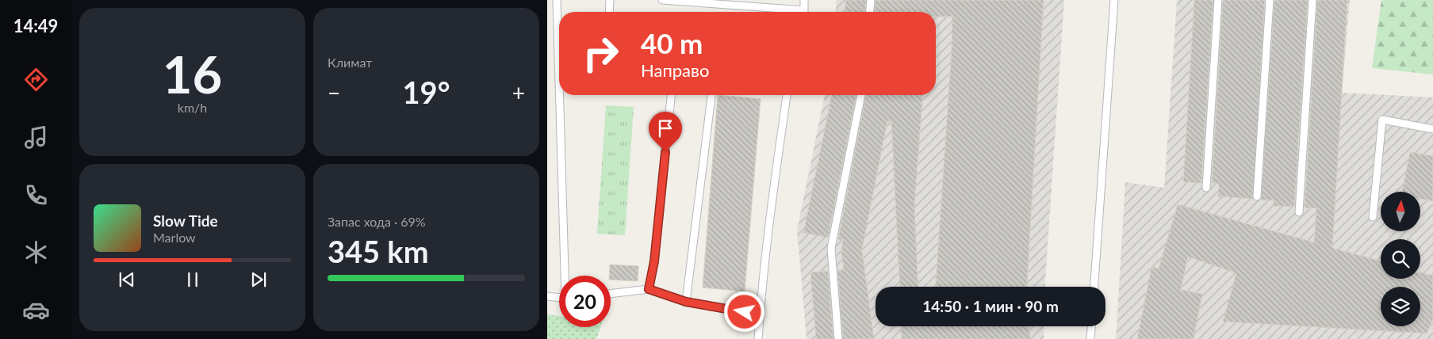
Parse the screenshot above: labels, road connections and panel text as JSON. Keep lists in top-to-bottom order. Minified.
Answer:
{"north":"top","page":{"tabs":"14:49","tile":[["16","km/h"],"Климат",["Запас хода · 69%","345 km"]],"turn":["40 m","Направо"],"heat":["−","19°","+"],"song":["Slow Tide","Marlow"],"limit":"20","trip":"14:50 · 1 мин · 90 m"}}
